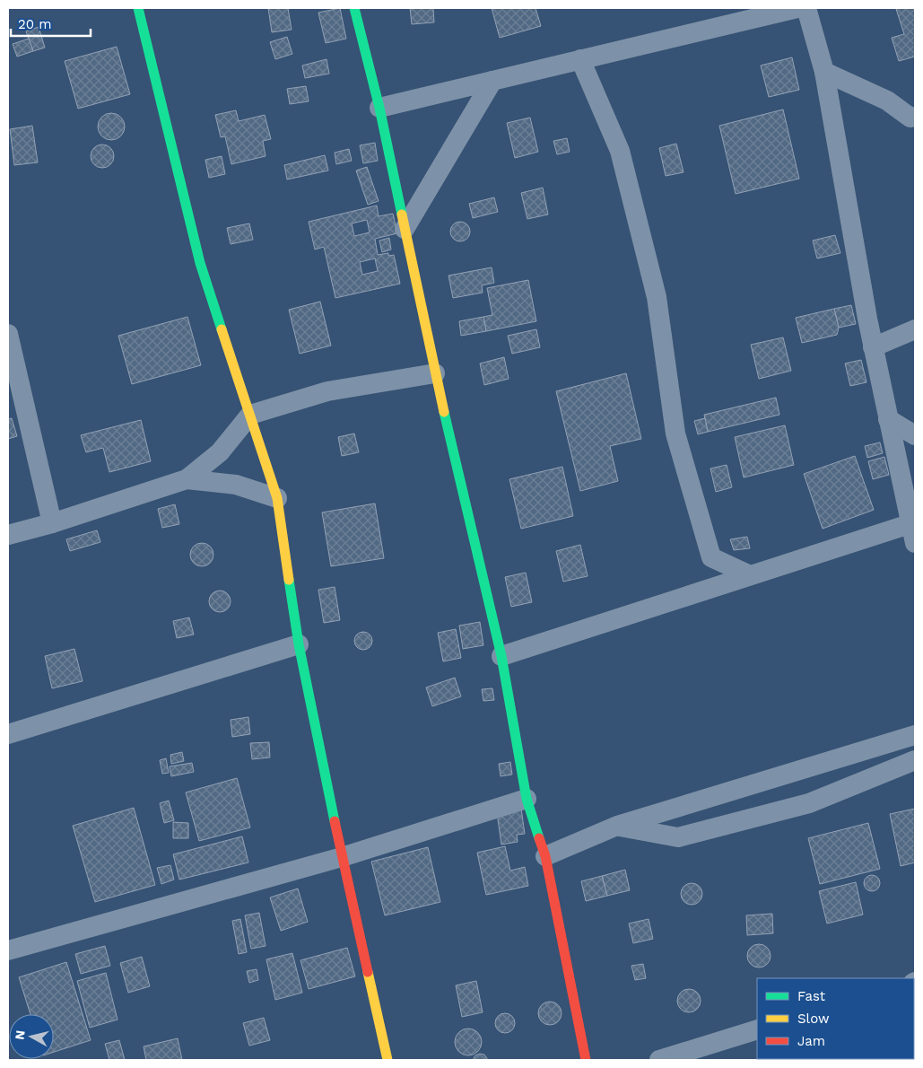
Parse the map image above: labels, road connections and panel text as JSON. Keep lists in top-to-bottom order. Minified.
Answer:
{"legend":["Fast","Slow","Jam"],"scale_bar":"20 m","north":"left"}
